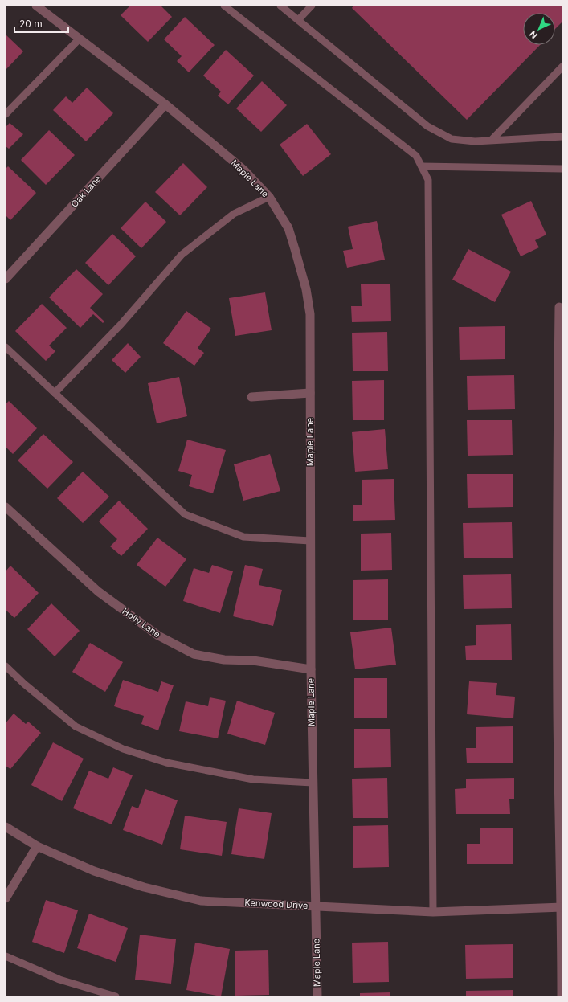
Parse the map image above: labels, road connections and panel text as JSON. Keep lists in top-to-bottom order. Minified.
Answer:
{"streets":{"street":["Maple Lane","Oak Lane","Holly Lane","Kenwood Drive"]},"crossings":[["Maple Lane","Oak Lane"],["Maple Lane","Holly Lane"],["Maple Lane","Kenwood Drive"]],"scale_bar":"20 m","north":"bottom left"}
